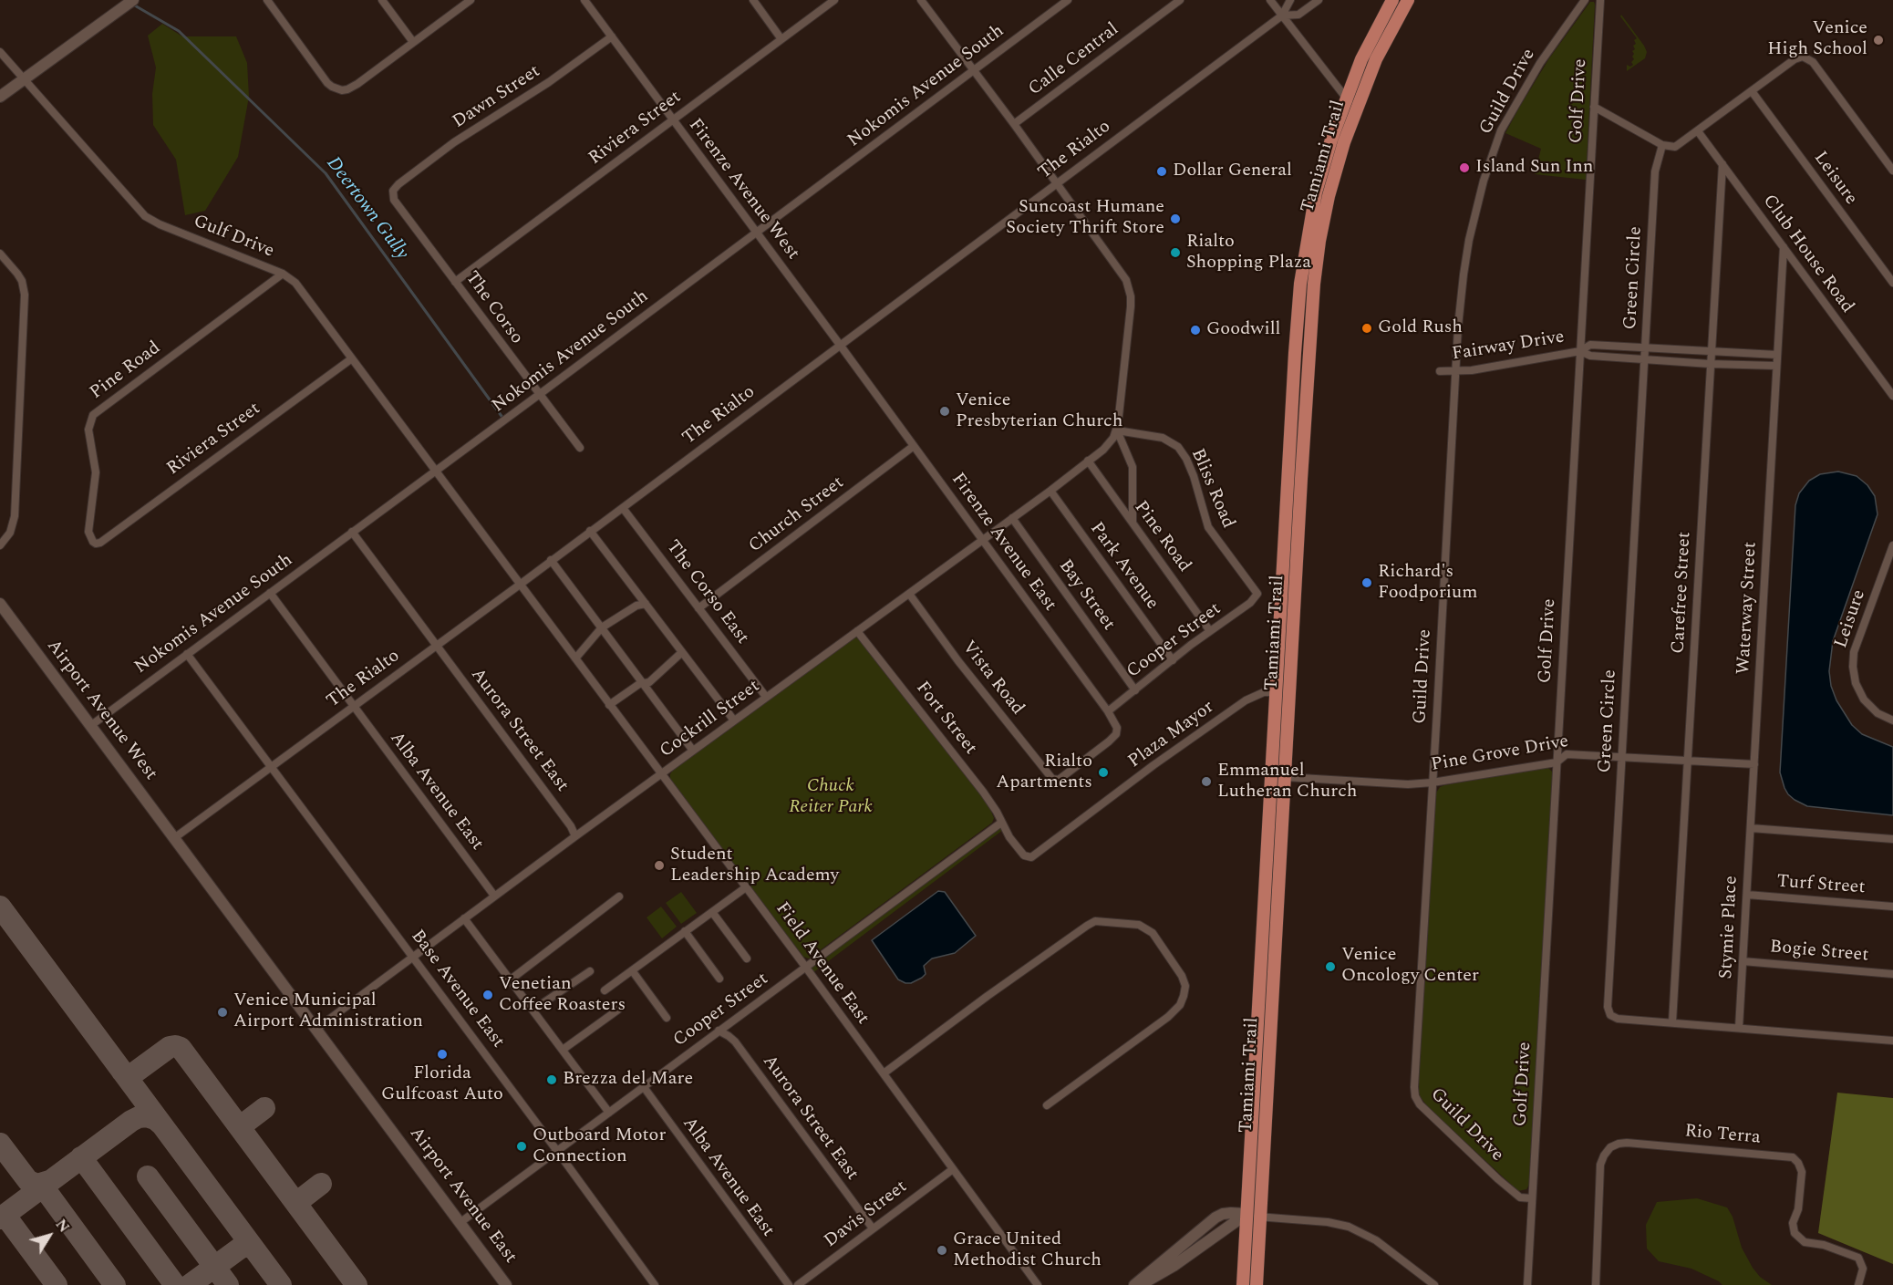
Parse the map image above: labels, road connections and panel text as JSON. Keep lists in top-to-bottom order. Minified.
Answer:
{"streets":{"main road":["Tamiami Trail"],"street":["Calle Central","Nokomis Avenue South","Guild Drive","Dawn Street","Golf Drive","Riviera Street","The Rialto","Leisure","Firenze Avenue West","Gulf Drive","Club House Road","Green Circle","The Corso","Fairway Drive","Pine Road","Bliss Road","Church Street","Firenze Avenue East","Park Avenue","The Corso East","Carefree Street","Bay Street","Waterway Street","Cooper Street","Vista Road","Airport Avenue West","Fort Street","Cockrill Street","Aurora Street East","Plaza Mayor","Pine Grove Drive","Alba Avenue East","Turf Street","Stymie Place","Bogie Street","Field Avenue East","Base Avenue East","Rio Terra","Airport Avenue East","Davis Street"]},"crossings":[["Nokomis Avenue South","Firenze Avenue West"],["Nokomis Avenue South","Gulf Drive"],["Nokomis Avenue South","The Corso"],["Nokomis Avenue South","Airport Avenue West"],["Nokomis Avenue South","Aurora Street East"],["Nokomis Avenue South","Alba Avenue East"],["Nokomis Avenue South","Base Avenue East"],["Guild Drive","Golf Drive"],["Guild Drive","Fairway Drive"],["Guild Drive","Pine Grove Drive"],["Dawn Street","Firenze Avenue West"],["Dawn Street","The Corso"],["Golf Drive","Fairway Drive"],["Golf Drive","Pine Grove Drive"],["Riviera Street","Firenze Avenue West"],["Riviera Street","Gulf Drive"],["Riviera Street","The Corso"],["Riviera Street","Pine Road"],["The Rialto","Firenze Avenue West"],["The Rialto","Gulf Drive"],["The Rialto","Firenze Avenue East"],["The Rialto","The Corso East"],["The Rialto","Airport Avenue West"],["The Rialto","Aurora Street East"],["The Rialto","Alba Avenue East"],["The Rialto","Field Avenue East"],["The Rialto","Base Avenue East"],["The Rialto","Airport Avenue East"],["Tamiami Trail","Plaza Mayor"],["Tamiami Trail","Pine Grove Drive"],["Firenze Avenue West","Firenze Avenue East"],["Gulf Drive","Pine Road"],["Gulf Drive","Field Avenue East"],["Club House Road","Carefree Street"],["Club House Road","Waterway Street"],["Green Circle","Fairway Drive"],["Green Circle","Carefree Street"],["Green Circle","Pine Grove Drive"],["Green Circle","Stymie Place"],["Fairway Drive","Carefree Street"],["Fairway Drive","Waterway Street"],["Pine Road","Cooper Street"],["Pine Road","Cockrill Street"],["Bliss Road","Cooper Street"],["Bliss Road","Cockrill Street"],["Church Street","Firenze Avenue East"],["Church Street","The Corso East"],["Firenze Avenue East","Cooper Street"],["Firenze Avenue East","Vista Road"],["Firenze Avenue East","Cockrill Street"],["Park Avenue","Cooper Street"],["Park Avenue","Cockrill Street"],["The Corso East","Cockrill Street"],["Carefree Street","Pine Grove Drive"],["Bay Street","Cooper Street"],["Bay Street","Cockrill Street"],["Waterway Street","Pine Grove Drive"],["Waterway Street","Stymie Place"],["Cooper Street","Fort Street"],["Cooper Street","Aurora Street East"],["Cooper Street","Alba Avenue East"],["Cooper Street","Field Avenue East"],["Cooper Street","Base Avenue East"],["Cooper Street","Airport Avenue East"],["Vista Road","Cockrill Street"],["Airport Avenue West","Airport Avenue East"],["Fort Street","Cockrill Street"],["Fort Street","Plaza Mayor"],["Cockrill Street","Aurora Street East"],["Cockrill Street","Alba Avenue East"],["Cockrill Street","Field Avenue East"],["Cockrill Street","Base Avenue East"],["Cockrill Street","Airport Avenue East"],["Aurora Street East","Davis Street"],["Turf Street","Stymie Place"],["Stymie Place","Bogie Street"],["Field Avenue East","Davis Street"]],"water":["Deertown Gully"],"parks":["Chuck Reiter Park"],"places":["Venice High School","Island Sun Inn","Dollar General","Suncoast Humane Society Thrift Store","Rialto Shopping Plaza","Gold Rush","Goodwill","Venice Presbyterian Church","Richard's Foodporium","Rialto Apartments","Emmanuel Lutheran Church","Student Leadership Academy","Venice Oncology Center","Venetian Coffee Roasters","Venice Municipal Airport Administration","Florida Gulfcoast Auto","Brezza del Mare","Outboard Motor Connection","Grace United Methodist Church"],"north":"top right"}
